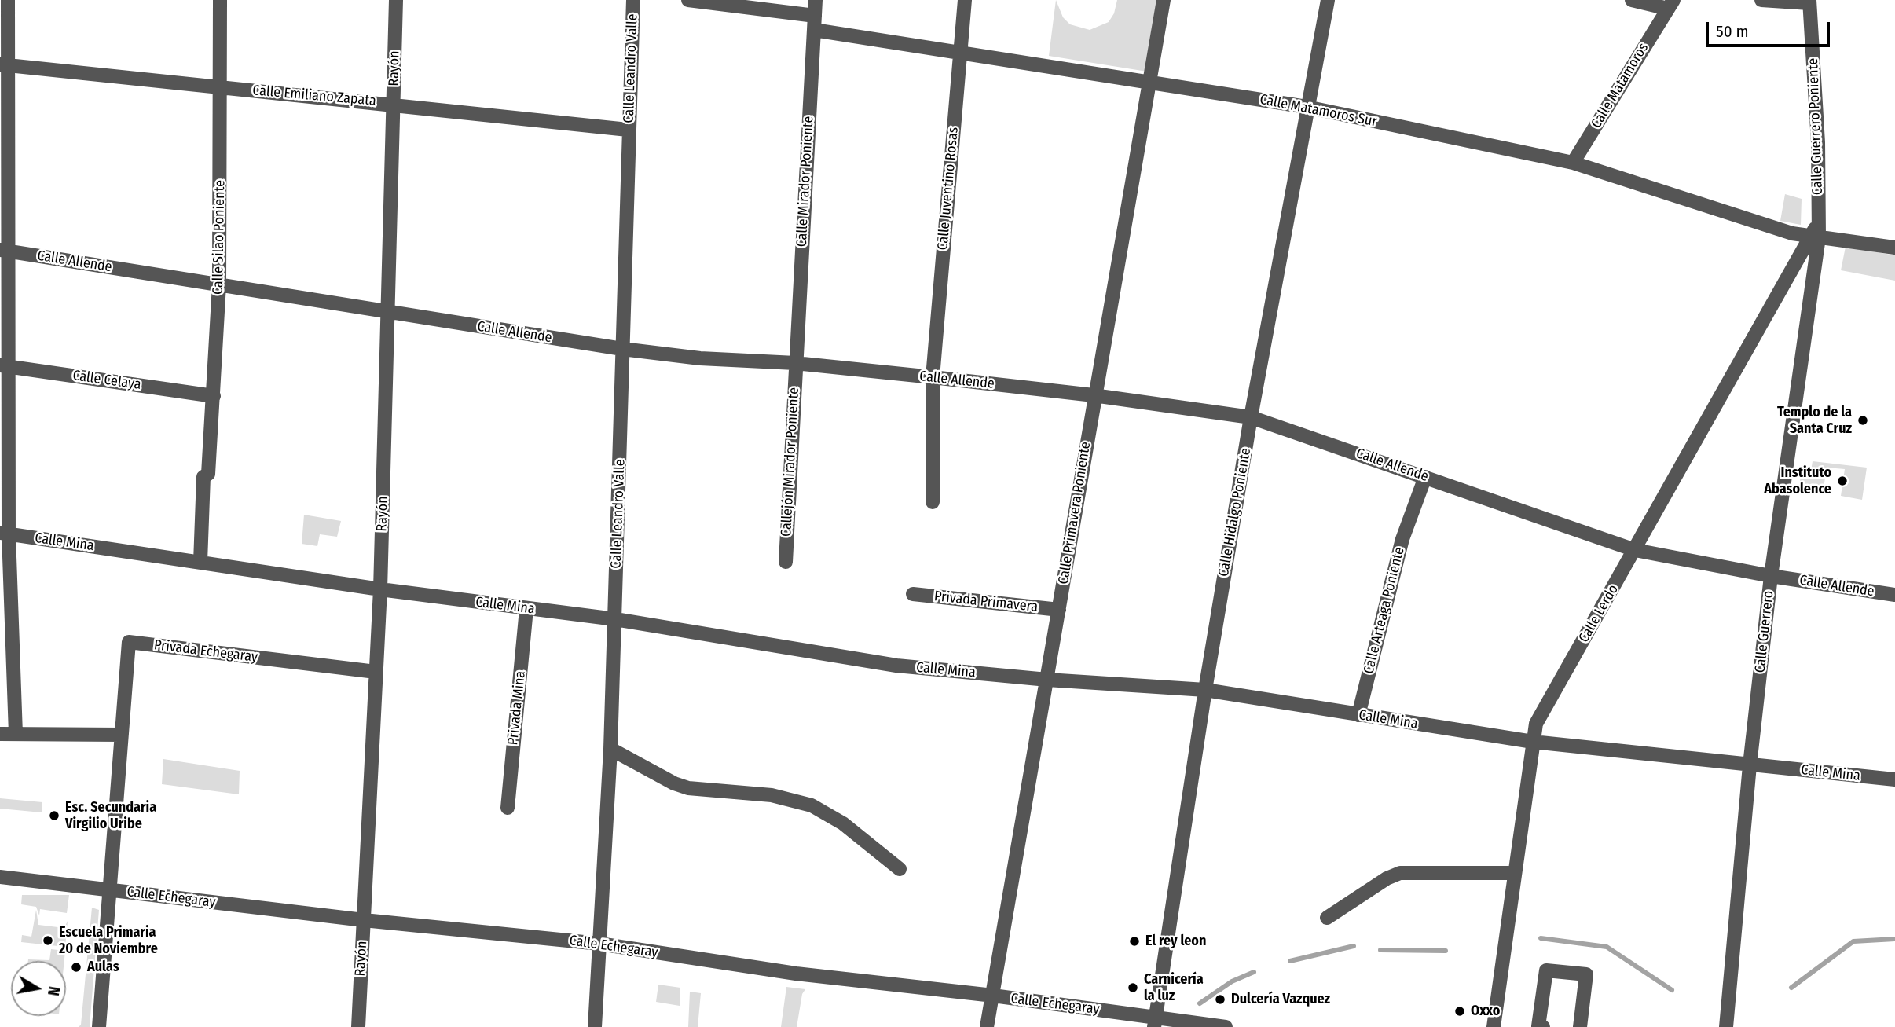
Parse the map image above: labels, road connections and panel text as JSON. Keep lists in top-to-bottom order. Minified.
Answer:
{"streets":{"street":["Rayón","Calle Leandro Valle","Calle Matamoros","Calle Emiliano Zapata","Calle Matamoros Sur","Calle Guerrero Poniente","Calle Mirador Poniente","Calle Juventino Rosas","Calle Silao Poniente","Calle Allende","Calle Celaya","Callejón Mirador Poniente","Calle Hidalgo Poniente","Calle Primavera Poniente","Calle Mina","Privada Primavera","Calle Arteaga Poniente","Calle Lerdo","Calle Guerrero","Privada Echegaray","Privada Mina","Calle Echegaray"]},"crossings":[["Rayón","Calle Emiliano Zapata"],["Rayón","Calle Allende"],["Rayón","Calle Mina"],["Rayón","Privada Echegaray"],["Rayón","Calle Echegaray"],["Calle Leandro Valle","Calle Emiliano Zapata"],["Calle Leandro Valle","Calle Allende"],["Calle Leandro Valle","Calle Mina"],["Calle Leandro Valle","Calle Echegaray"],["Calle Matamoros","Calle Matamoros Sur"],["Calle Emiliano Zapata","Calle Silao Poniente"],["Calle Matamoros Sur","Calle Guerrero Poniente"],["Calle Matamoros Sur","Calle Mirador Poniente"],["Calle Matamoros Sur","Calle Juventino Rosas"],["Calle Matamoros Sur","Calle Hidalgo Poniente"],["Calle Matamoros Sur","Calle Primavera Poniente"],["Calle Matamoros Sur","Calle Lerdo"],["Calle Matamoros Sur","Calle Guerrero"],["Calle Guerrero Poniente","Calle Lerdo"],["Calle Guerrero Poniente","Calle Guerrero"],["Calle Mirador Poniente","Calle Allende"],["Calle Mirador Poniente","Callejón Mirador Poniente"],["Calle Juventino Rosas","Calle Allende"],["Calle Silao Poniente","Calle Allende"],["Calle Silao Poniente","Calle Celaya"],["Calle Silao Poniente","Calle Mina"],["Calle Allende","Callejón Mirador Poniente"],["Calle Allende","Calle Hidalgo Poniente"],["Calle Allende","Calle Primavera Poniente"],["Calle Allende","Calle Arteaga Poniente"],["Calle Allende","Calle Lerdo"],["Calle Allende","Calle Guerrero"],["Calle Hidalgo Poniente","Calle Mina"],["Calle Hidalgo Poniente","Calle Echegaray"],["Calle Primavera Poniente","Calle Mina"],["Calle Primavera Poniente","Privada Primavera"],["Calle Primavera Poniente","Calle Echegaray"],["Calle Mina","Calle Arteaga Poniente"],["Calle Mina","Calle Lerdo"],["Calle Mina","Calle Guerrero"],["Calle Mina","Privada Mina"],["Calle Lerdo","Calle Guerrero"],["Privada Echegaray","Calle Echegaray"]],"places":["Templo de la Santa Cruz","Instituto Abasolence","Esc. Secundaria Virgilio Uribe","Escuela Primaria 20 de Noviembre","El rey leon","Aulas","Carnicería la luz","Dulcería Vazquez","Oxxo"],"scale_bar":"50 m","north":"right"}
